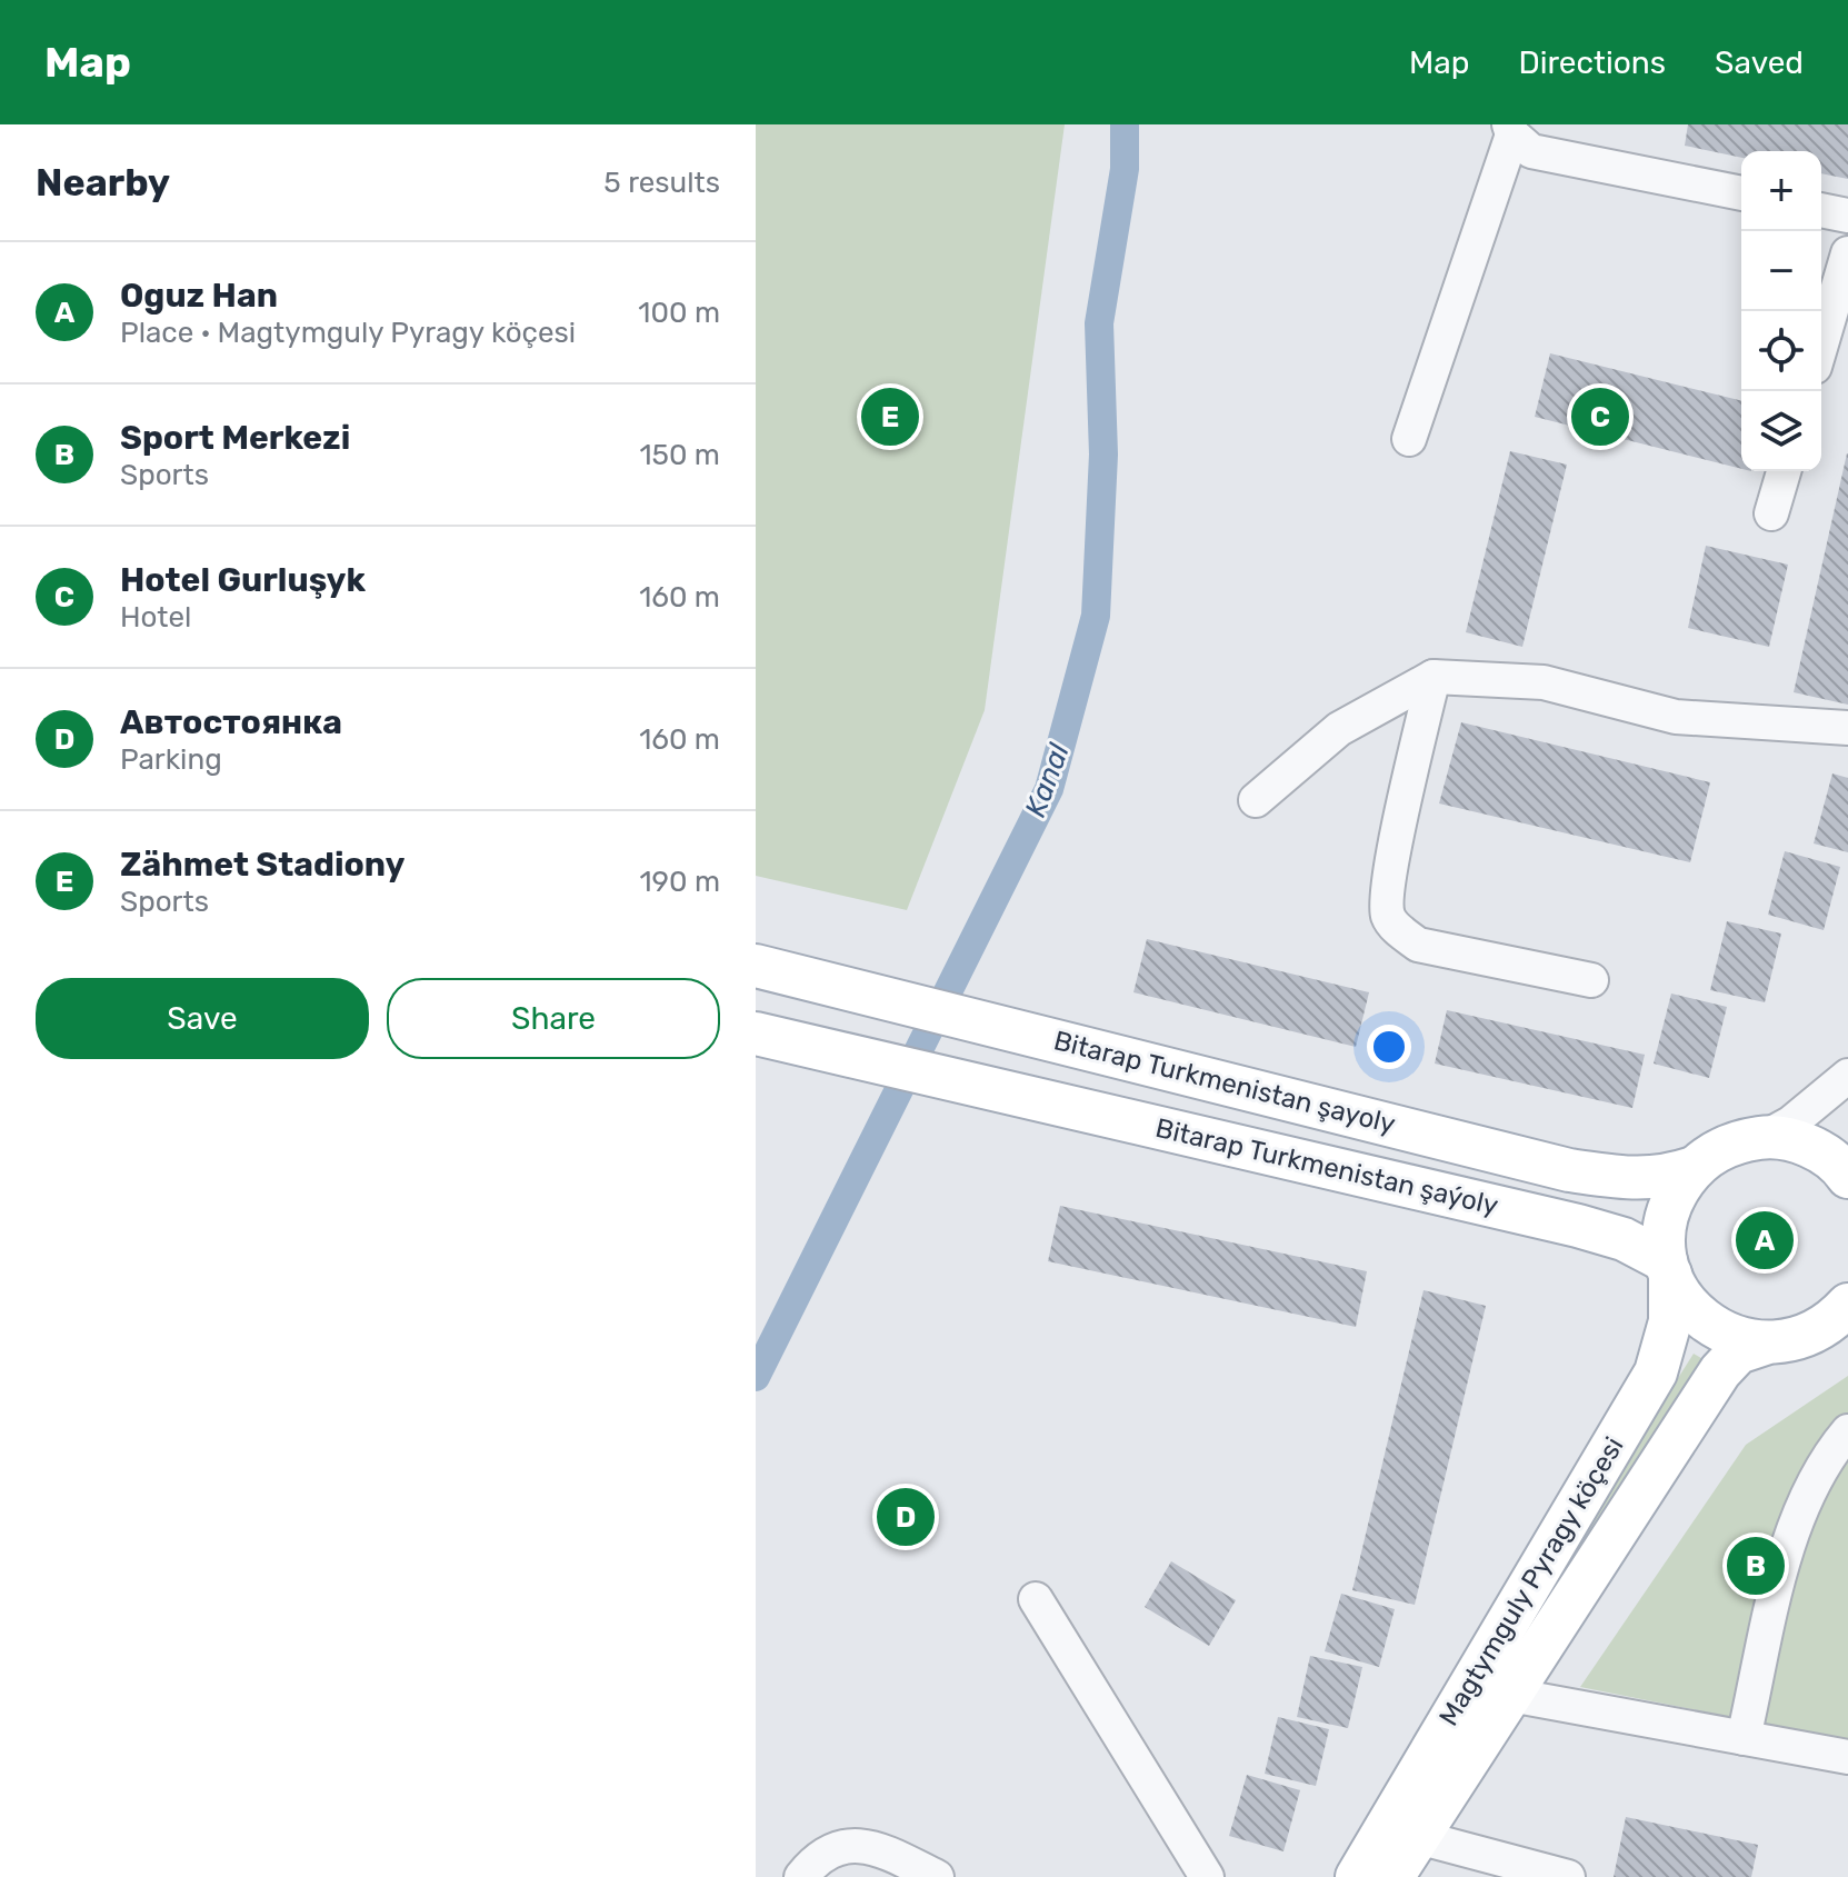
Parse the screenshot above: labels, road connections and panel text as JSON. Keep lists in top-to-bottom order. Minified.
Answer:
{"streets":{"main road":["Bitarap Turkmenistan şayoly","Bitarap Turkmenistan şaýoly","Magtymguly Pyragy köçesi"]},"crossings":[["Bitarap Turkmenistan şayoly","Magtymguly Pyragy köçesi"],["Bitarap Turkmenistan şaýoly","Magtymguly Pyragy köçesi"]],"water":["Kanal"],"page":{"header":"Map","nav":["Map","Directions","Saved"],"heading":["Nearby","5 results"],"map_buttons":["+","−"],"list":[{"mark":"A","name":"Oguz Han","note":"Place · Magtymguly Pyragy köçesi","value":"100 m"},{"mark":"B","name":"Sport Merkezi","note":"Sports","value":"150 m"},{"mark":"C","name":"Hotel Gurluşyk","note":"Hotel","value":"160 m"},{"mark":"D","name":"Автостоянка","note":"Parking","value":"160 m"},{"mark":"E","name":"Zähmet Stadiony","note":"Sports","value":"190 m"}],"pins":["C","E","A","D","B"],"buttons":["Save","Share"]}}
